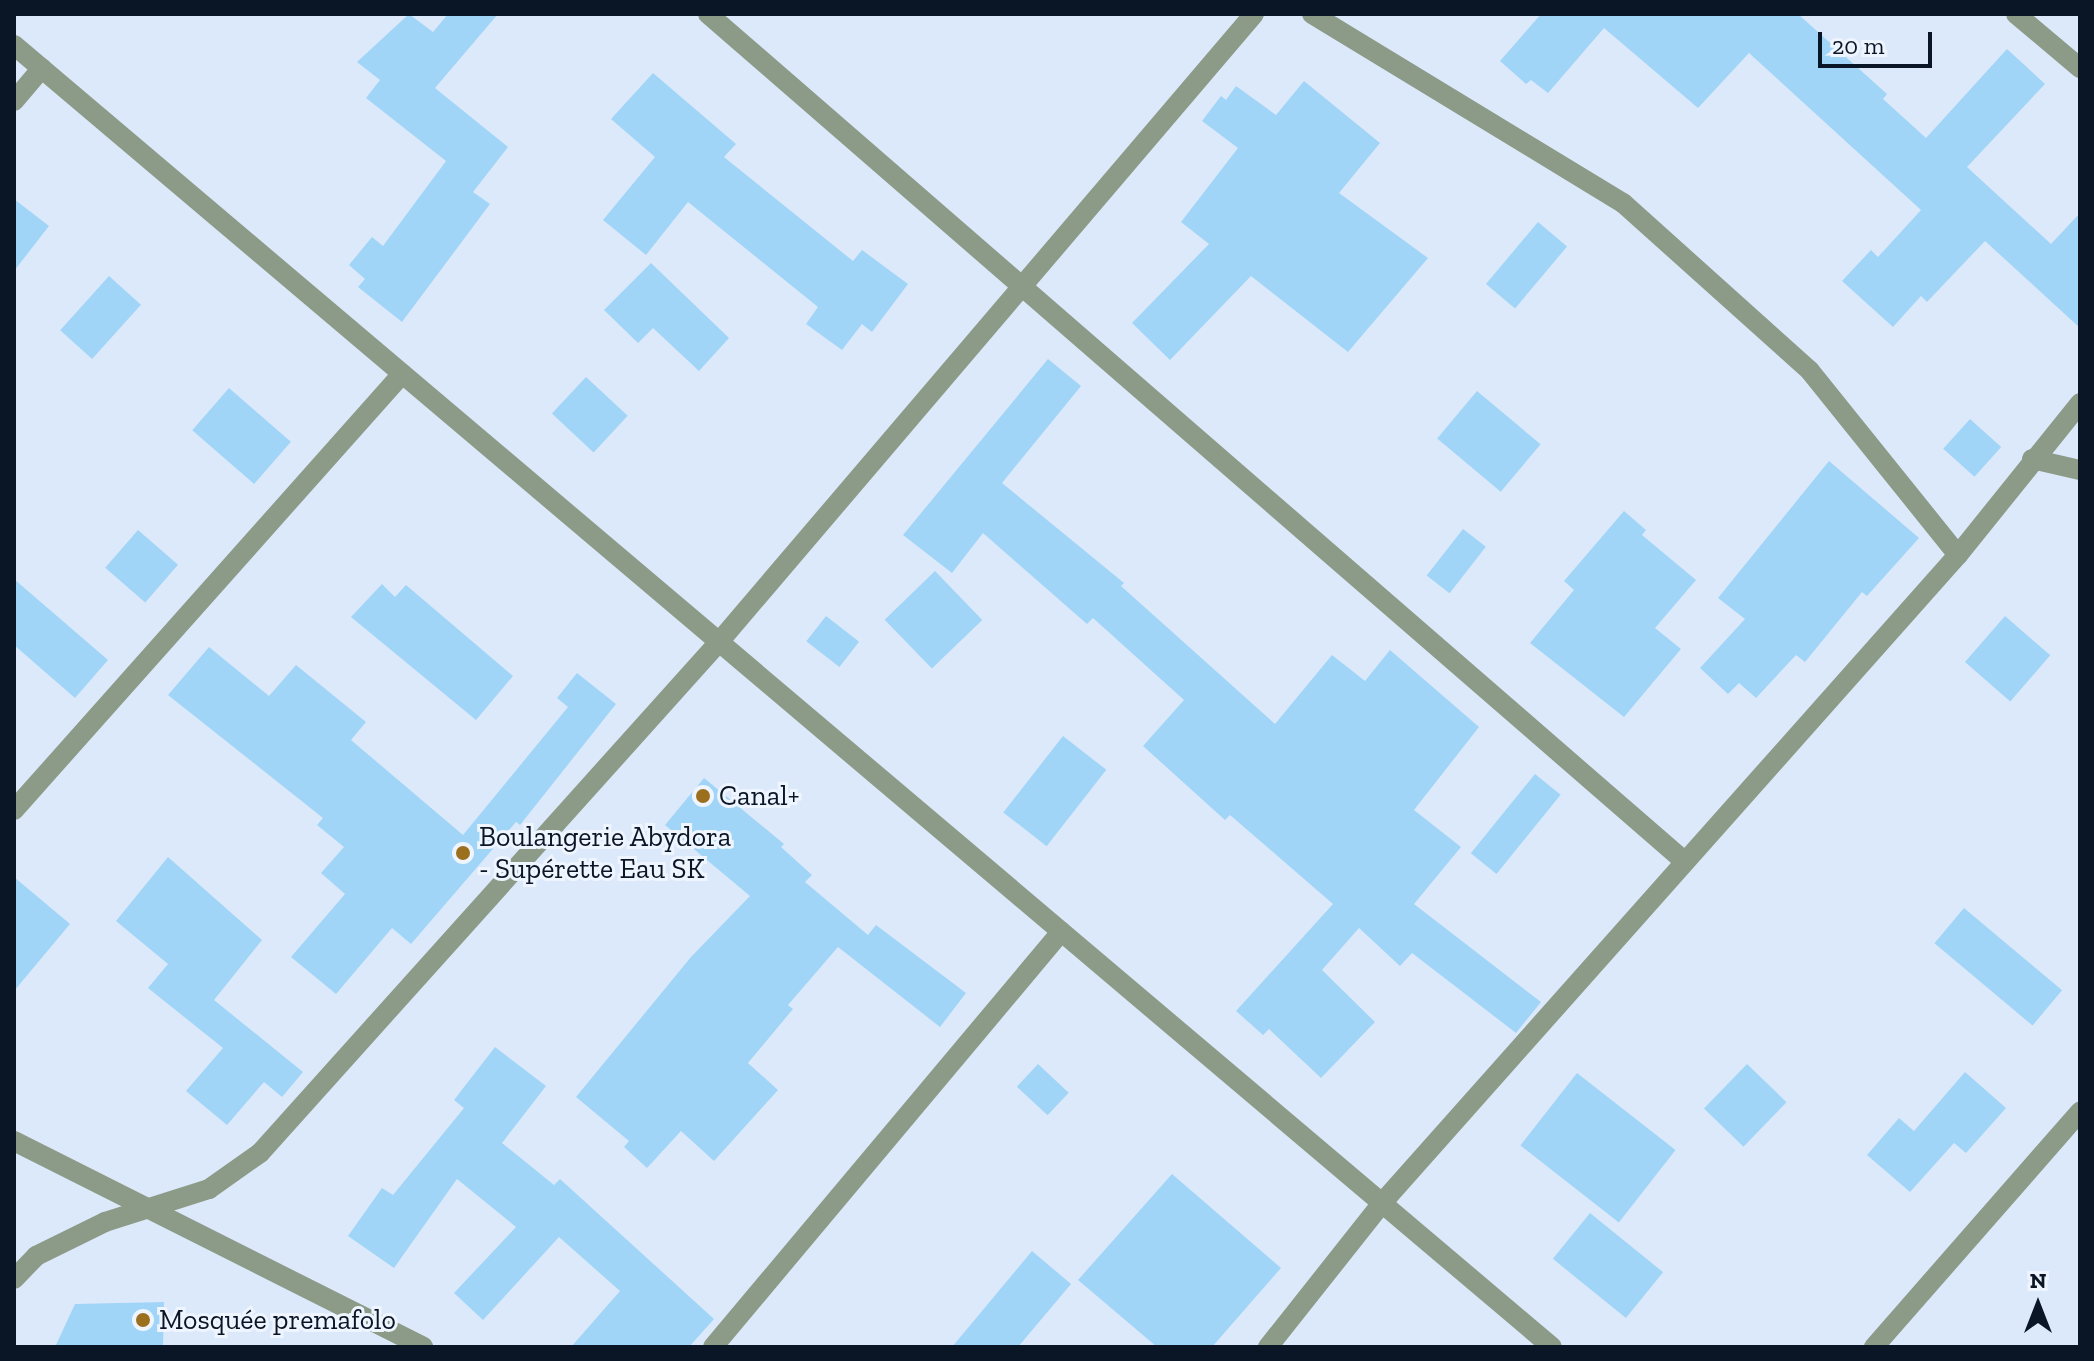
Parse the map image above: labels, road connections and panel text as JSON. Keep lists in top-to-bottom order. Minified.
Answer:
{"places":["Canal+","Boulangerie Abydora - Supérette Eau SK","Mosquée premafolo"],"scale_bar":"20 m","north":"top"}
